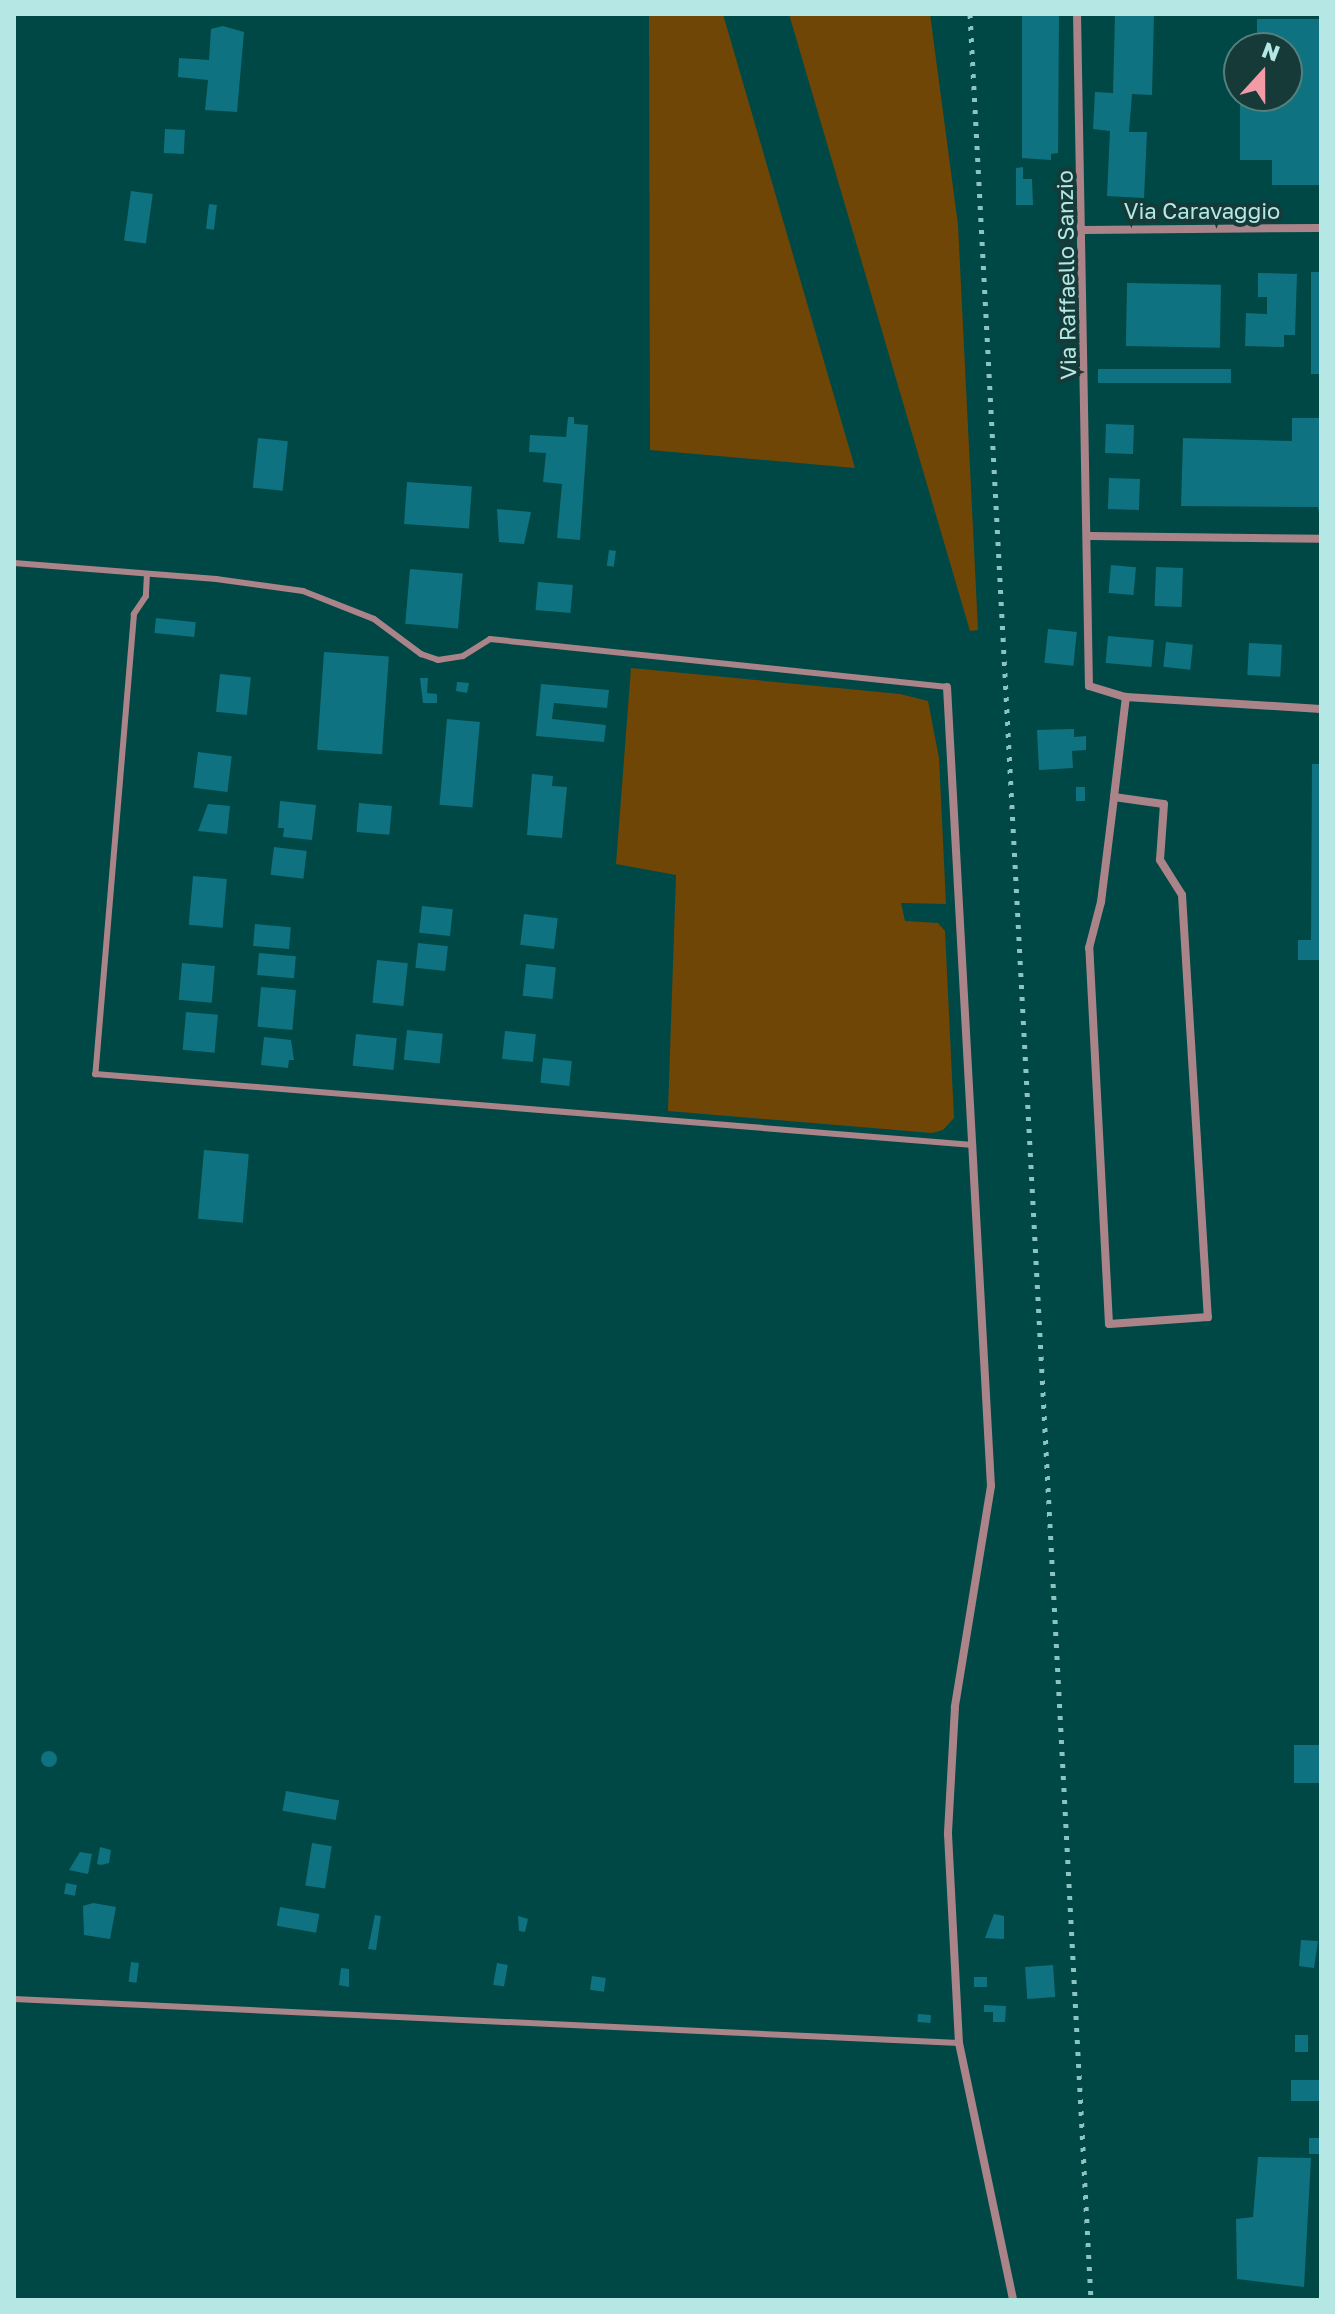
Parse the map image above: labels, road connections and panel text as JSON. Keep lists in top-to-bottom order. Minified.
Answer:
{"streets":{"street":["Via Caravaggio","Via Raffaello Sanzio"]},"crossings":[["Via Caravaggio","Via Raffaello Sanzio"]],"north":"top"}
